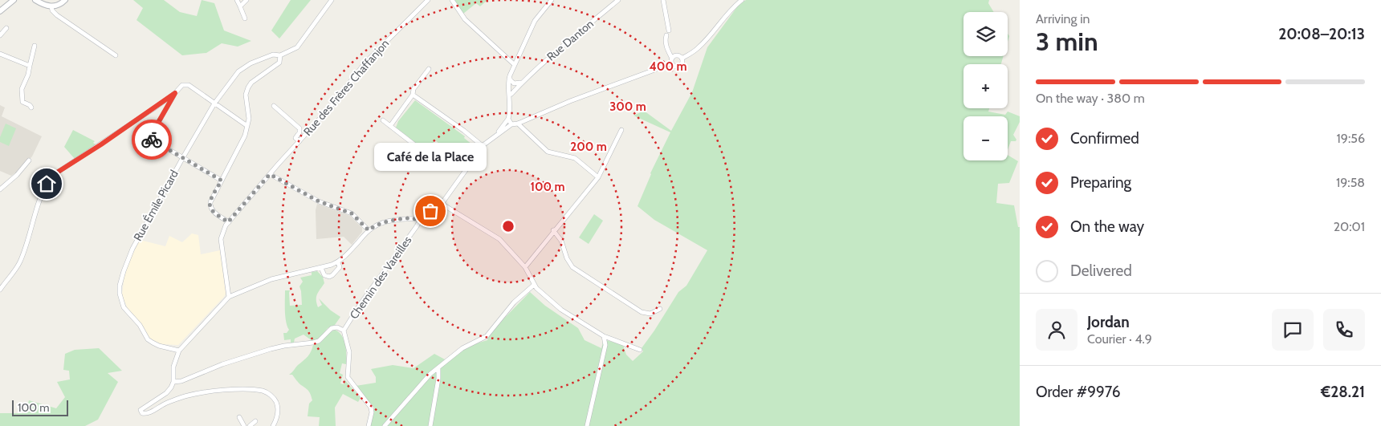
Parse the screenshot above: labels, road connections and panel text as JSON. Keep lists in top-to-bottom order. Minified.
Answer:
{"streets":{"street":["Rue Danton","Rue des Frères Chaffanjon","Rue Émile Picard","Chemin des Vareilles"]},"places":["Café de la Place"],"scale_bar":"100 m","page":{"heading":["3 min","Arriving in","20:08–20:13"],"panel":["Jordan","Courier · 4.9","Order #9976","€28.21"],"map_buttons":["+","−"],"bar":"On the way · 380 m","list":[["Confirmed","19:56"],["Preparing","19:58"],["On the way","20:01"],"Delivered"],"bubble":"Café de la Place","scale":"100 m"},"rings":["400 m","300 m","200 m","100 m"]}
